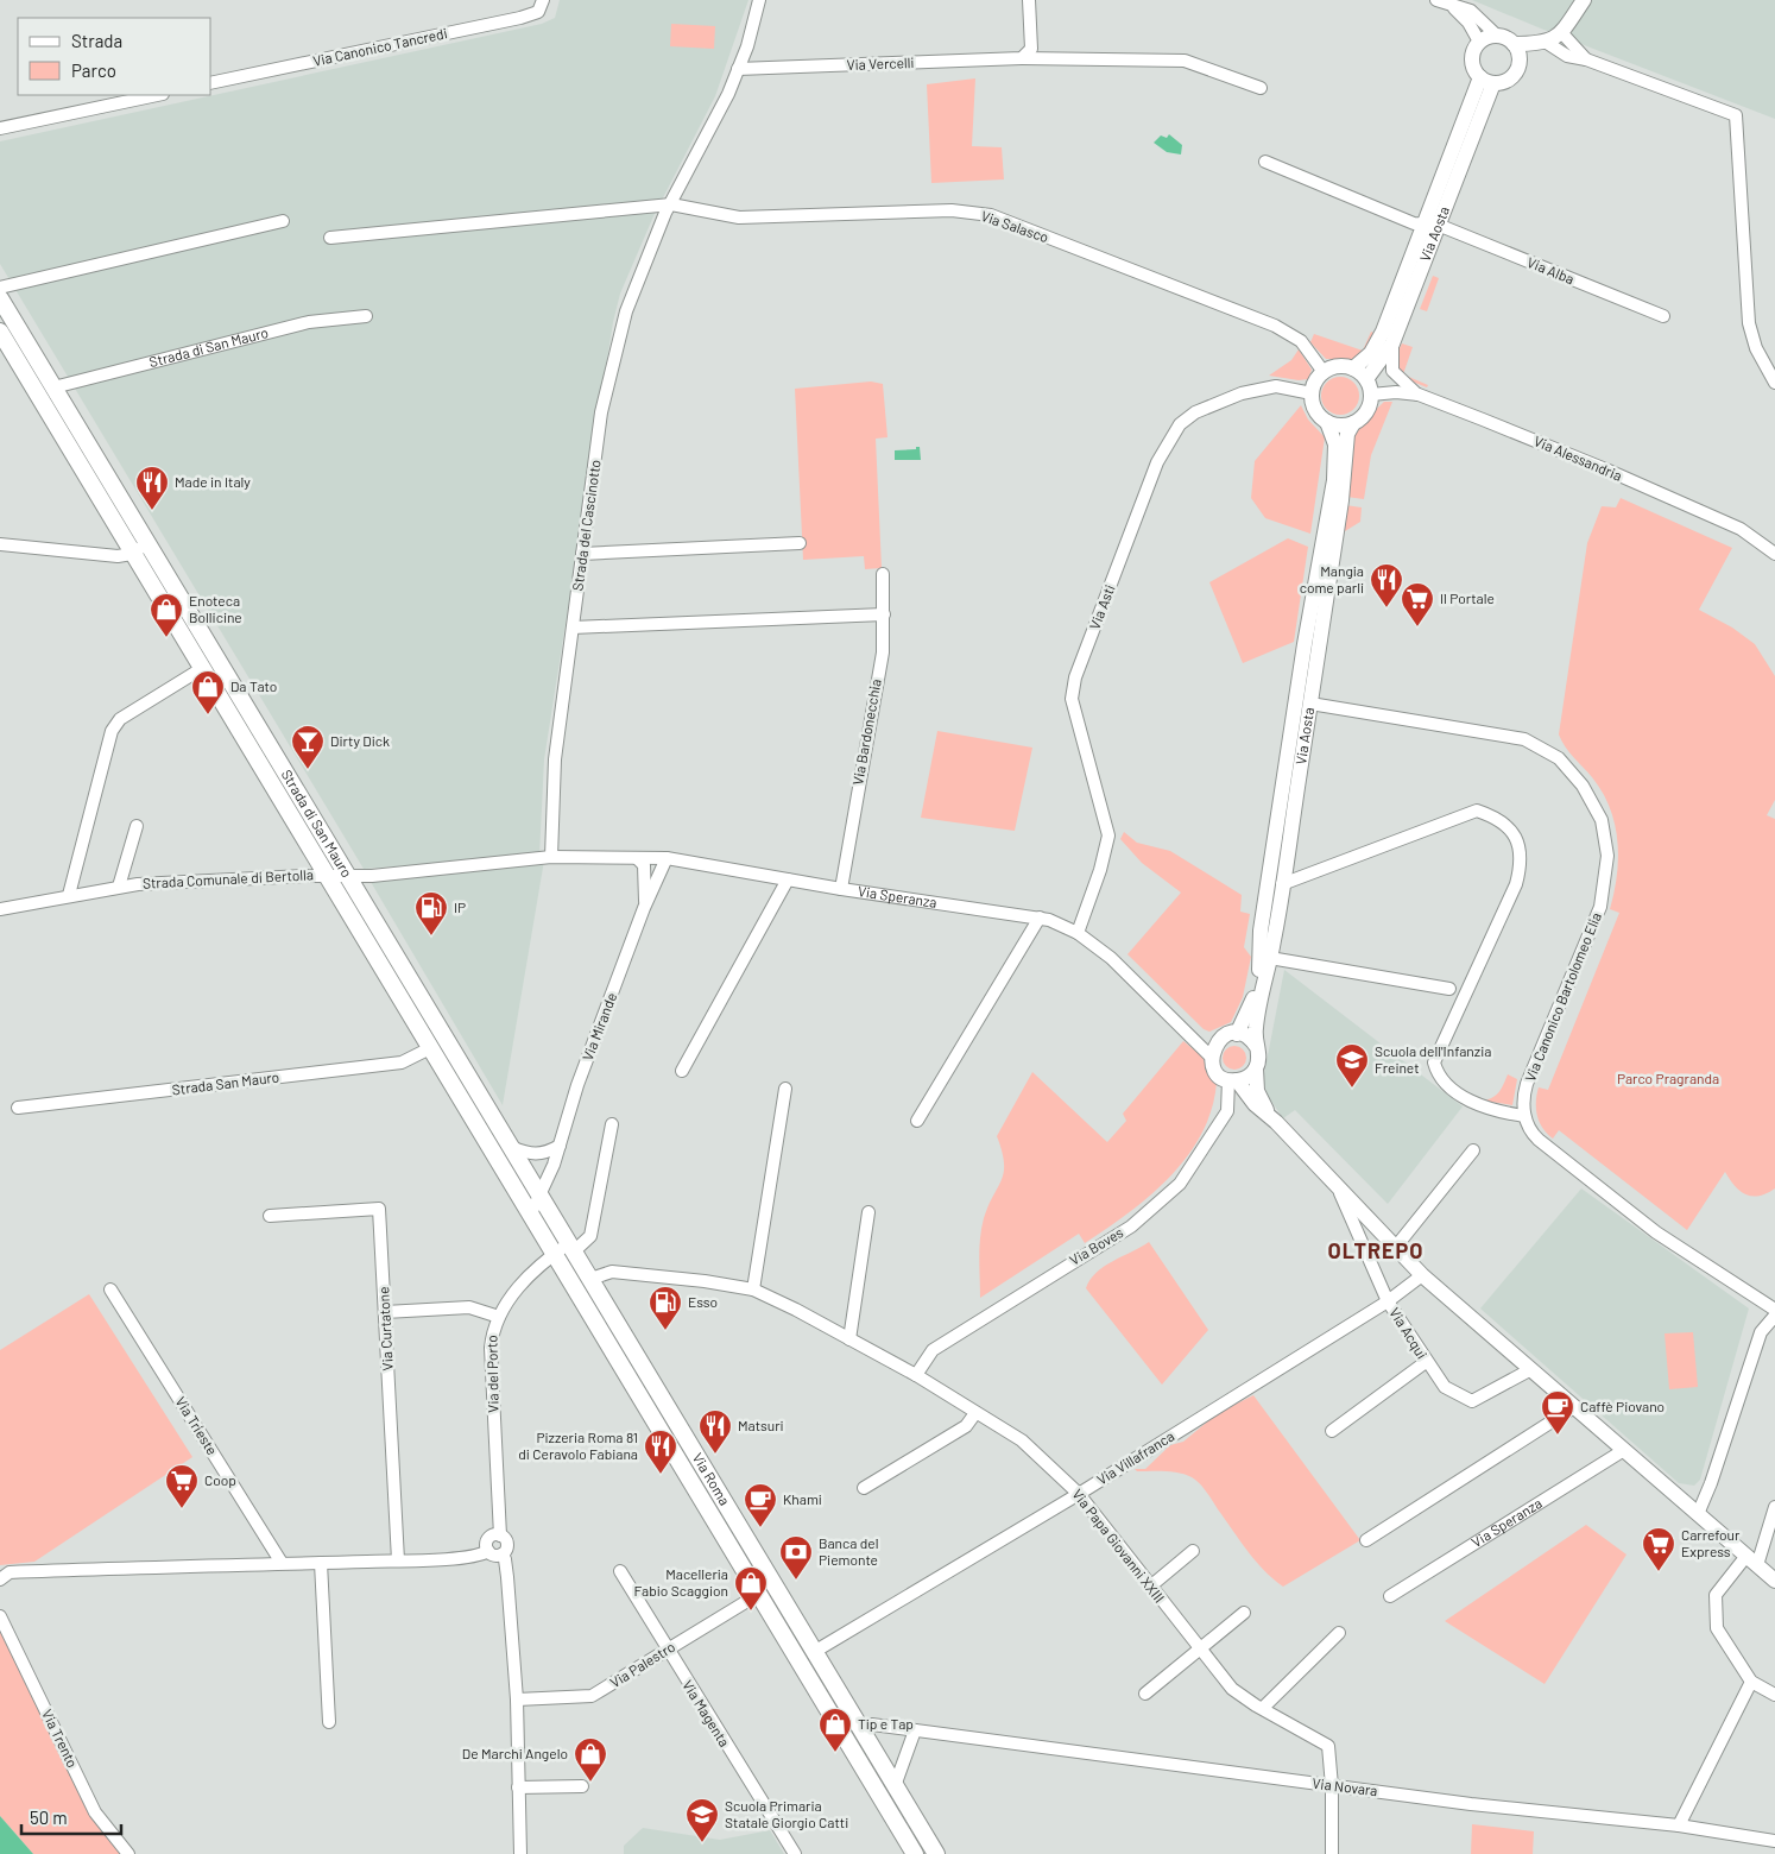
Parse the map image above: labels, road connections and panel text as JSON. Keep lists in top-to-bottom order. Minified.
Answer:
{"streets":{"main road":["Strada di San Mauro","Via Roma"],"street":["Via Canonico Tancredi","Via Vercelli","Via Salasco","Via Aosta","Via Alba","Via Alessandria","Strada del Cascinotto","Via Asti","Via Bardonecchia","Strada Comunale di Bertolla","Via Speranza","Via Canonico Bartolomeo Elia","Via Mirande","Strada San Mauro","Via Boves","Via Curtatone","Via Acqui","Via del Porto","Via Trieste","Via Villafranca","Via Papa Giovanni XXIII","Via Palestro","Via Magenta","Via Trento","Via Novara"]},"crossings":[["Via Vercelli","Strada del Cascinotto"],["Via Salasco","Via Aosta"],["Via Salasco","Via Alessandria"],["Via Salasco","Strada del Cascinotto"],["Via Salasco","Via Asti"],["Via Aosta","Via Alba"],["Via Aosta","Via Alessandria"],["Via Aosta","Via Asti"],["Via Aosta","Via Speranza"],["Via Aosta","Via Canonico Bartolomeo Elia"],["Via Aosta","Via Boves"],["Strada di San Mauro","Strada Comunale di Bertolla"],["Strada di San Mauro","Strada San Mauro"],["Strada di San Mauro","Via Roma"],["Via Alessandria","Via Asti"],["Strada del Cascinotto","Strada Comunale di Bertolla"],["Strada del Cascinotto","Via Speranza"],["Via Asti","Via Speranza"],["Via Bardonecchia","Via Speranza"],["Strada Comunale di Bertolla","Via Speranza"],["Via Speranza","Via Mirande"],["Via Speranza","Via Boves"],["Via Mirande","Via Roma"],["Via Boves","Via Papa Giovanni XXIII"],["Via Acqui","Via Villafranca"],["Via del Porto","Via Roma"],["Via Villafranca","Via Roma"],["Via Villafranca","Via Papa Giovanni XXIII"],["Via Roma","Via Papa Giovanni XXIII"],["Via Roma","Via Palestro"],["Via Roma","Via Novara"],["Via Papa Giovanni XXIII","Via Novara"],["Via Palestro","Via Magenta"]],"districts":["OLTREPO"],"parks":["Parco Pragranda"],"places":{"restaurant":["Made in Italy","Mangia come parli","Matsuri","Pizzeria Roma 81 di Ceravolo Fabiana"],"supermarket":["Il Portale","Coop","Carrefour Express"],"shop":["Enoteca Bollicine","Da Tato","Macelleria Fabio Scaggion","Tip e Tap","De Marchi Angelo"],"bar":["Dirty Dick"],"fuel station":["IP","Esso"],"school or university":["Scuola dell'Infanzia Freinet","Scuola Primaria Statale Giorgio Catti"],"cafe":["Caffè Piovano","Khami"],"bank":["Banca del Piemonte"]},"legend":["Strada","Parco"],"scale_bar":"50 m"}
